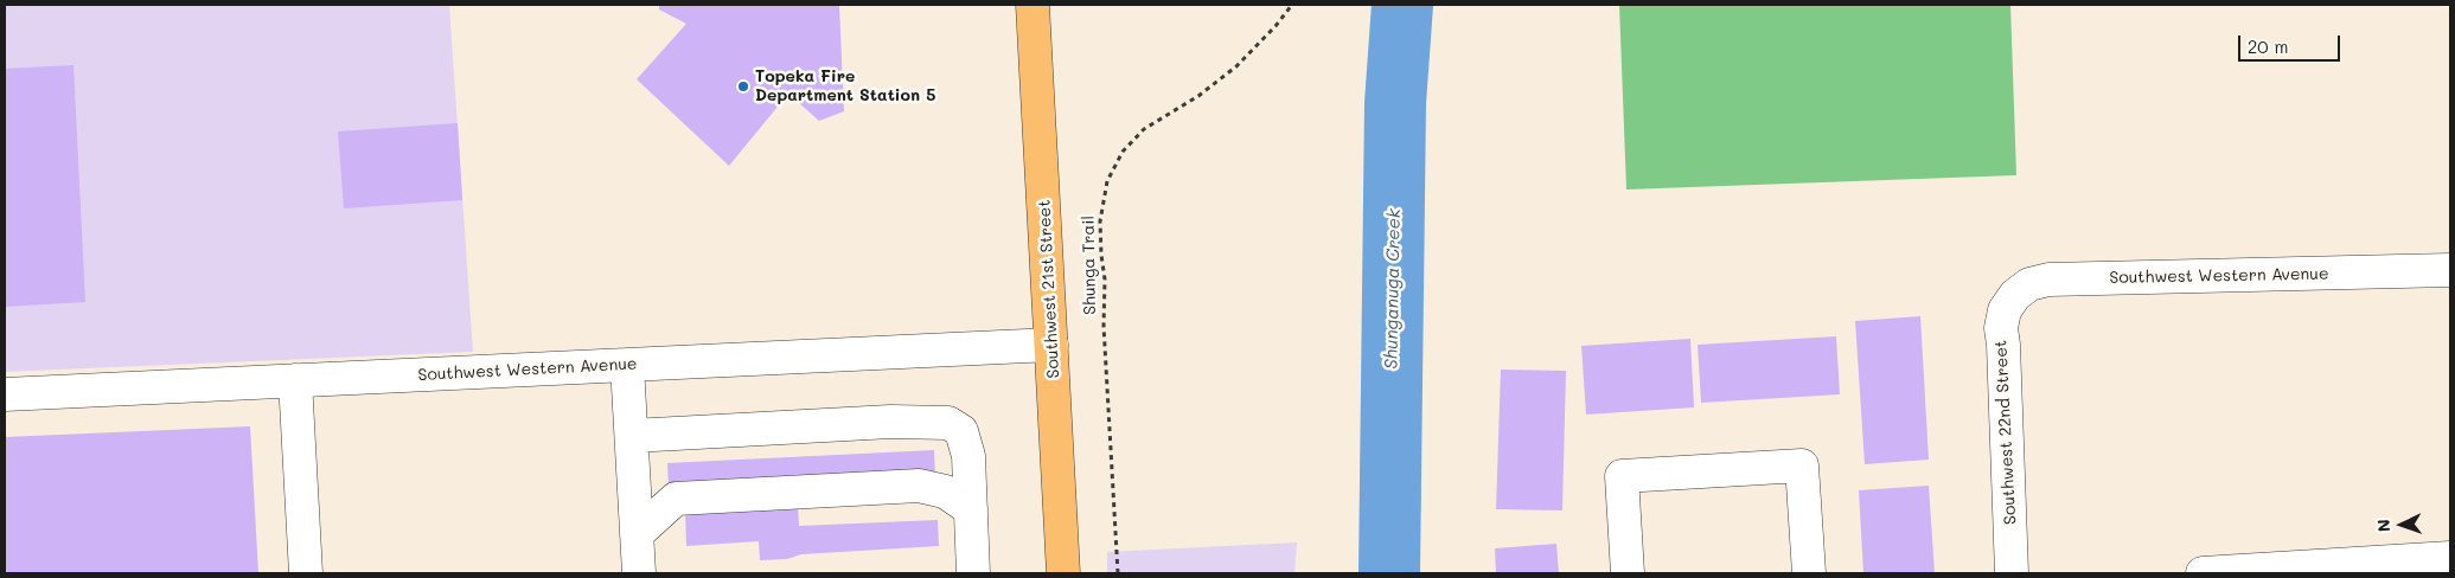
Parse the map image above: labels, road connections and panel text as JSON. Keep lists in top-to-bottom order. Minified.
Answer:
{"streets":{"main road":["Southwest 21st Street"],"street":["Southwest Western Avenue","Southwest 22nd Street"],"path":["Shunga Trail"]},"crossings":[["Southwest Western Avenue","Southwest 21st Street"],["Southwest Western Avenue","Southwest 22nd Street"]],"water":["Shunganuga Creek"],"places":["Topeka Fire Department Station 5"],"scale_bar":"20 m","north":"left"}
